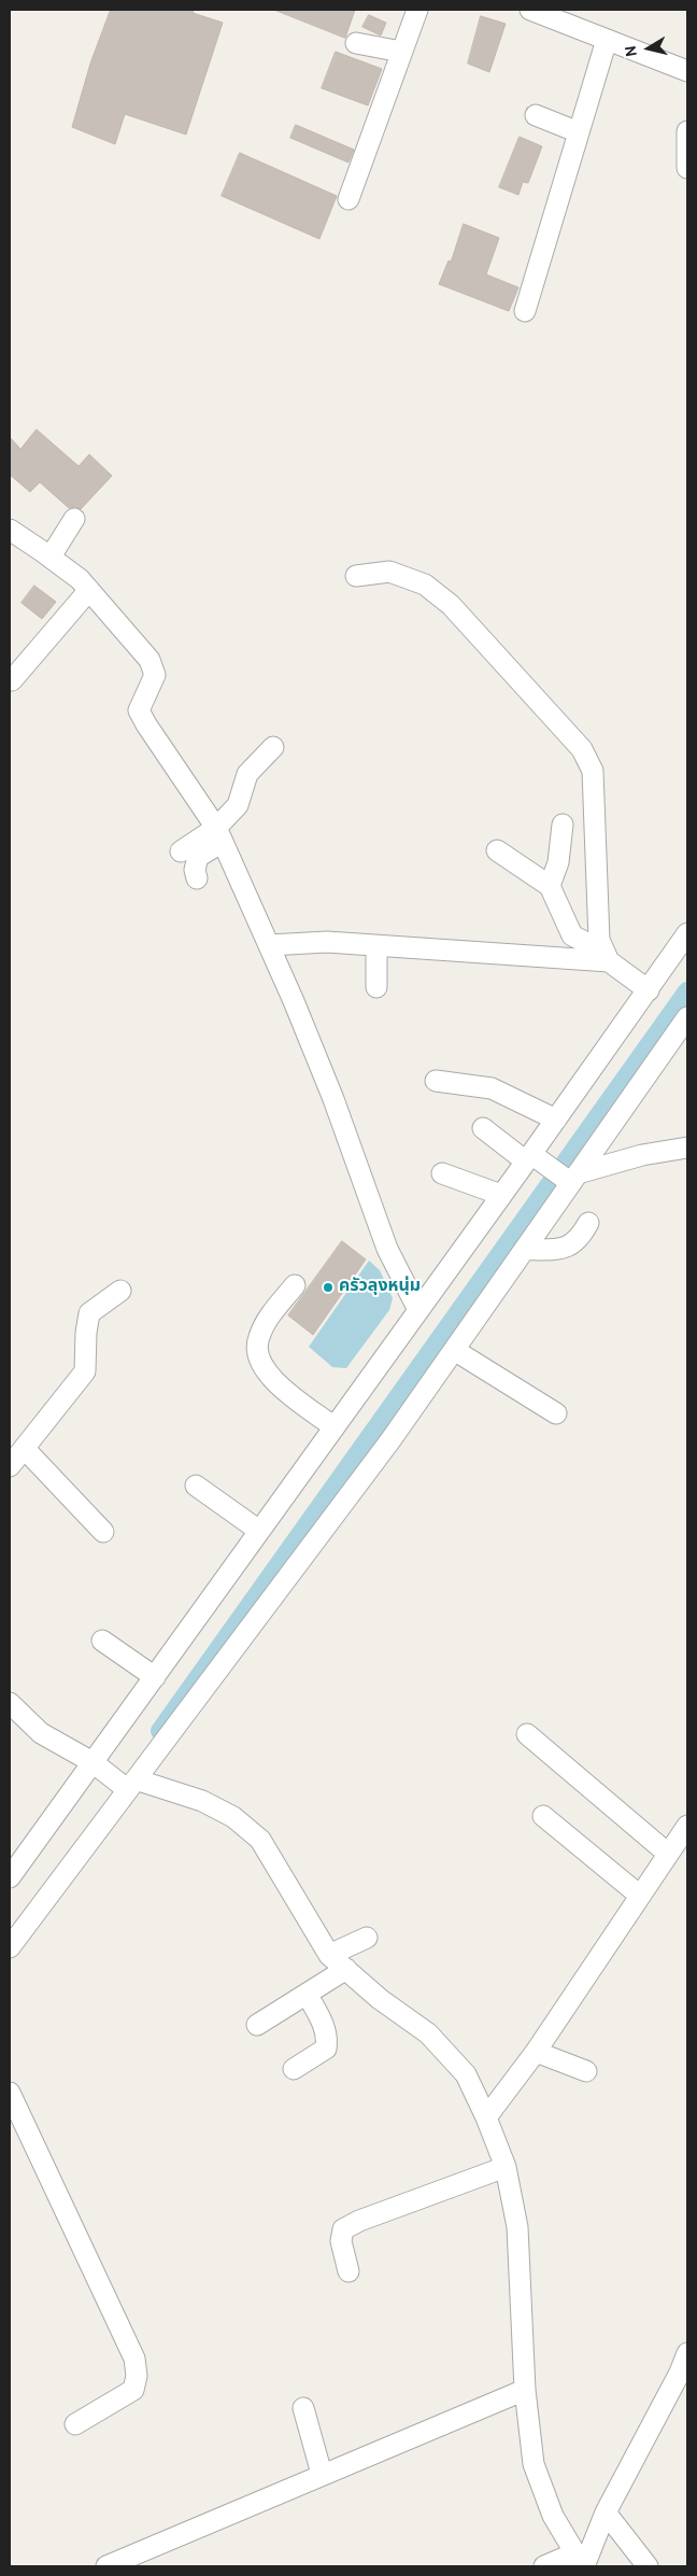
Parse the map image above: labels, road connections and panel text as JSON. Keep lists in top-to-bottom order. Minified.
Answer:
{"places":["ครัวลุงหนุ่ม"],"north":"left"}
